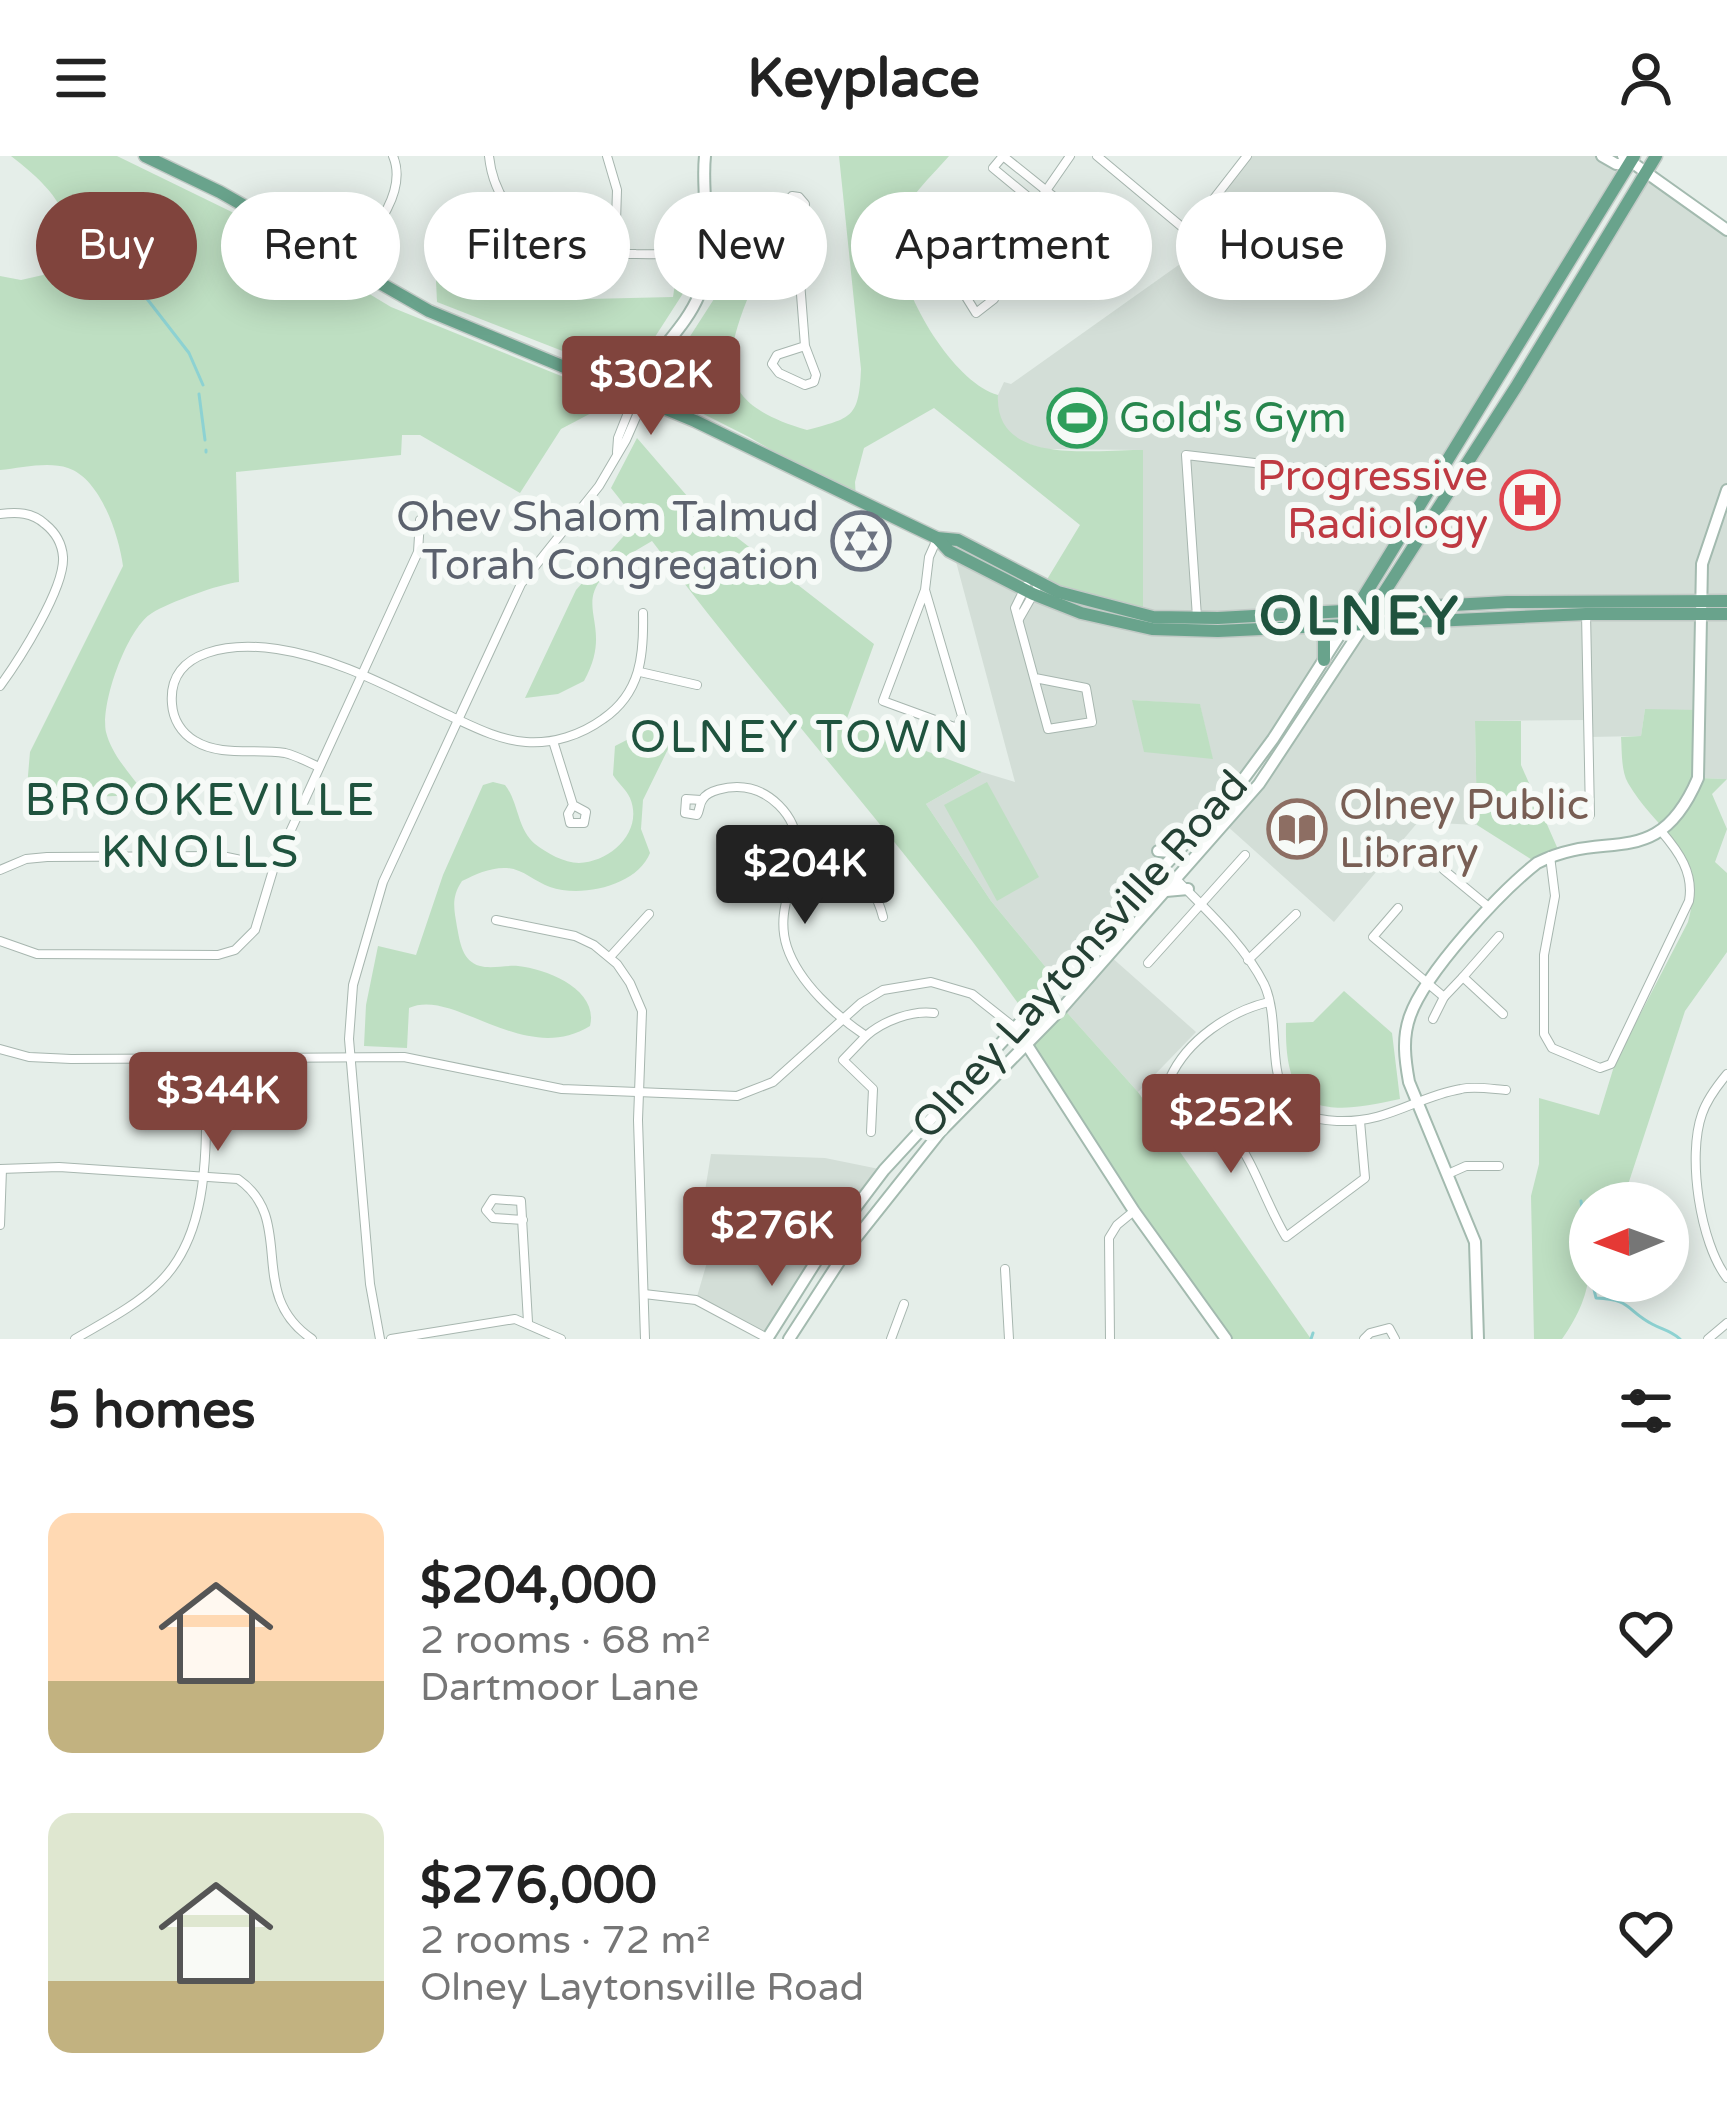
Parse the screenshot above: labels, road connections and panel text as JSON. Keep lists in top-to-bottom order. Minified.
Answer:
{"streets":{"main road":["Olney Laytonsville Road"]},"districts":["OLNEY","OLNEY TOWN","BROOKEVILLE KNOLLS"],"places":{"sports":["Gold's Gym"],"hospital":["Progressive Radiology"],"synagogue":["Ohev Shalom Talmud Torah Congregation"],"library":["Olney Public Library"]},"north":"left","page":{"header":"Keyplace","chip":["Buy","Rent","Filters","New","Apartment","House"],"price":["$302K","$204K","$344K","$252K","$276K"],"heading":"5 homes","list":[{"name":"$204,000","note":"2 rooms · 68 m² · Dartmoor Lane"},{"name":"$276,000","note":"2 rooms · 72 m² · Olney Laytonsville Road"}]}}
